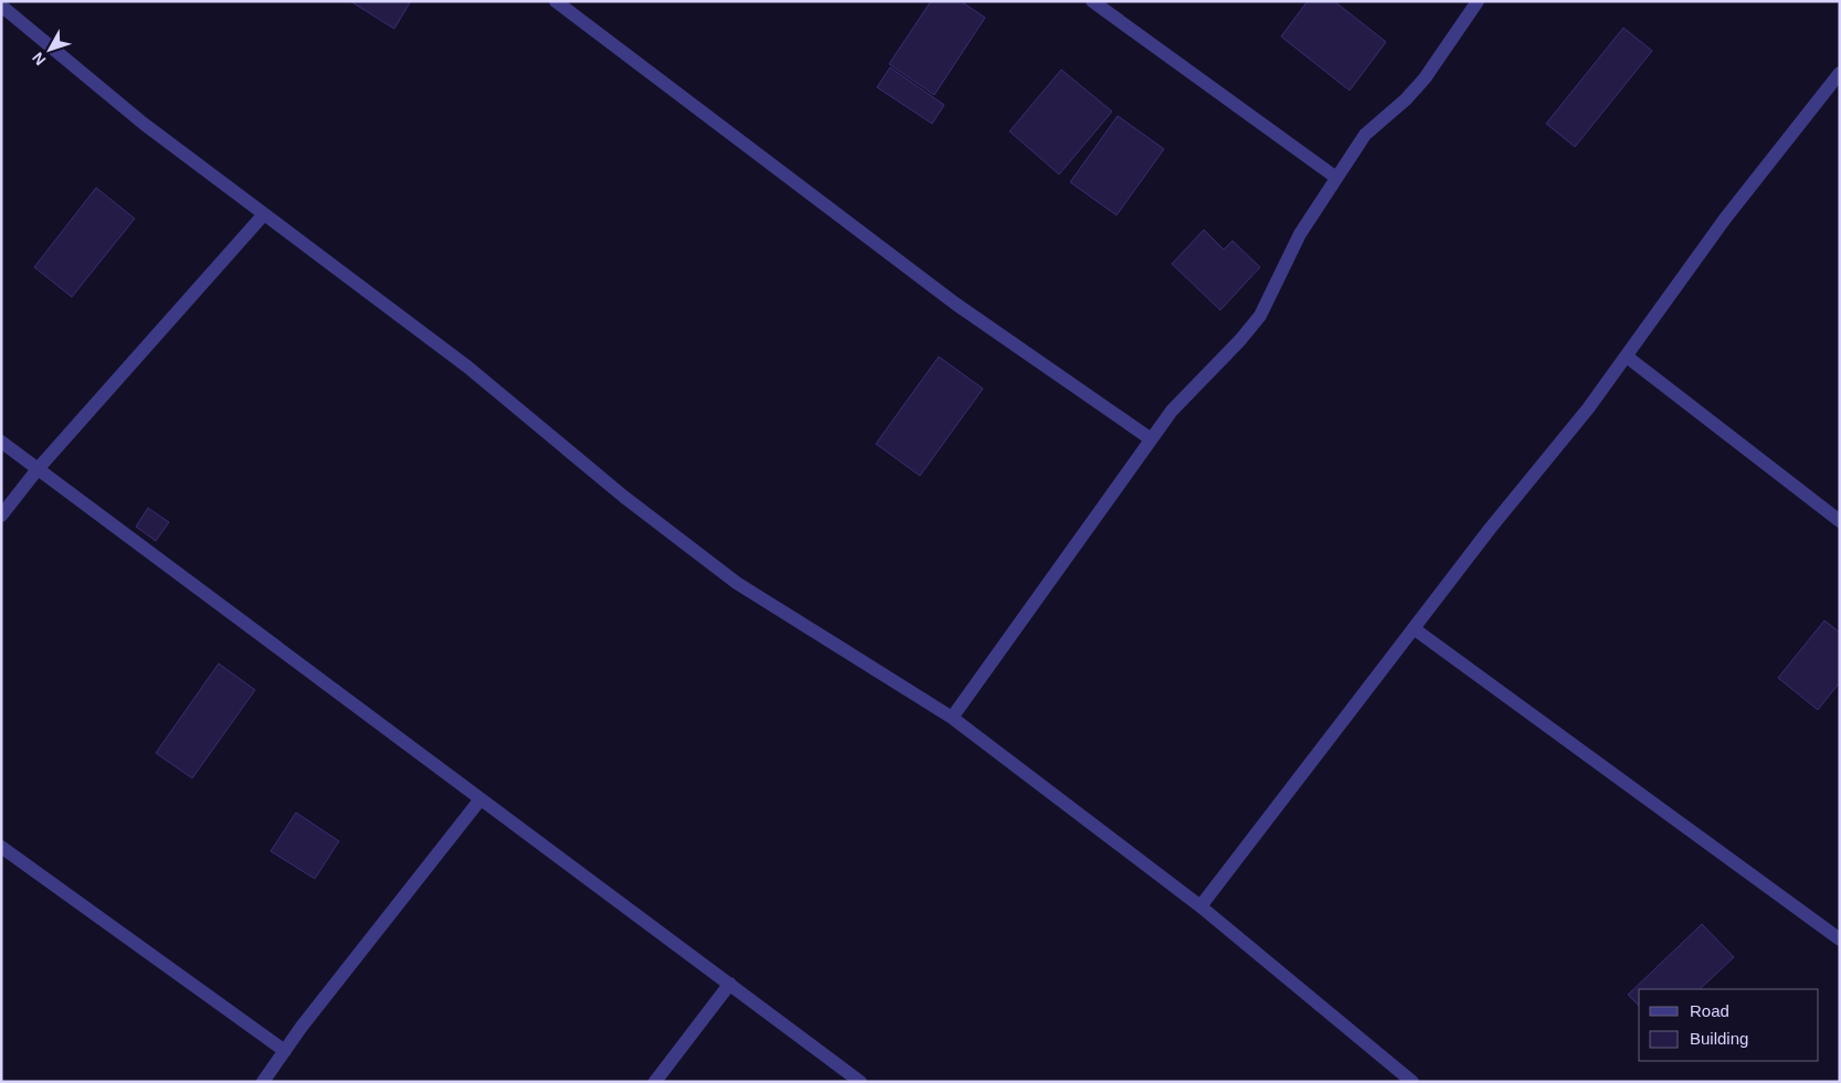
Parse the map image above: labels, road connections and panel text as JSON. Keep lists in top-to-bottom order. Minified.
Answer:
{"legend":["Road","Building"],"north":"bottom left"}
